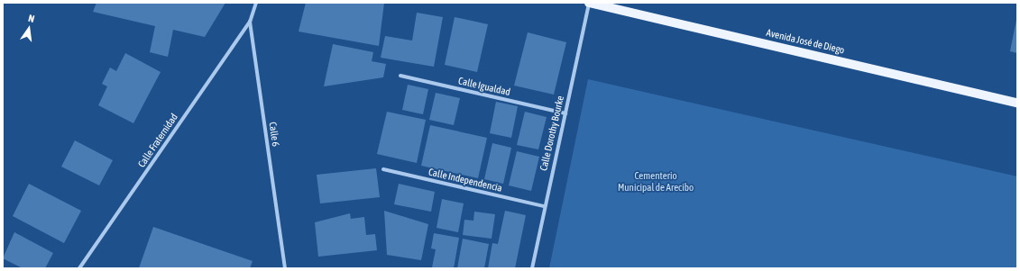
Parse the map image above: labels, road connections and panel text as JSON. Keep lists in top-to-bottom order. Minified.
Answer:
{"streets":{"main road":["Avenida José de Diego"],"street":["Calle Igualdad","Calle Dorothy Bourke","Calle 6","Calle Fraternidad","Calle Independencia"]},"crossings":[["Avenida José de Diego","Calle Dorothy Bourke"],["Calle Igualdad","Calle Dorothy Bourke"],["Calle Dorothy Bourke","Calle Independencia"],["Calle 6","Calle Fraternidad"]],"parks":["Cementerio Municipal de Arecibo"],"north":"top"}
